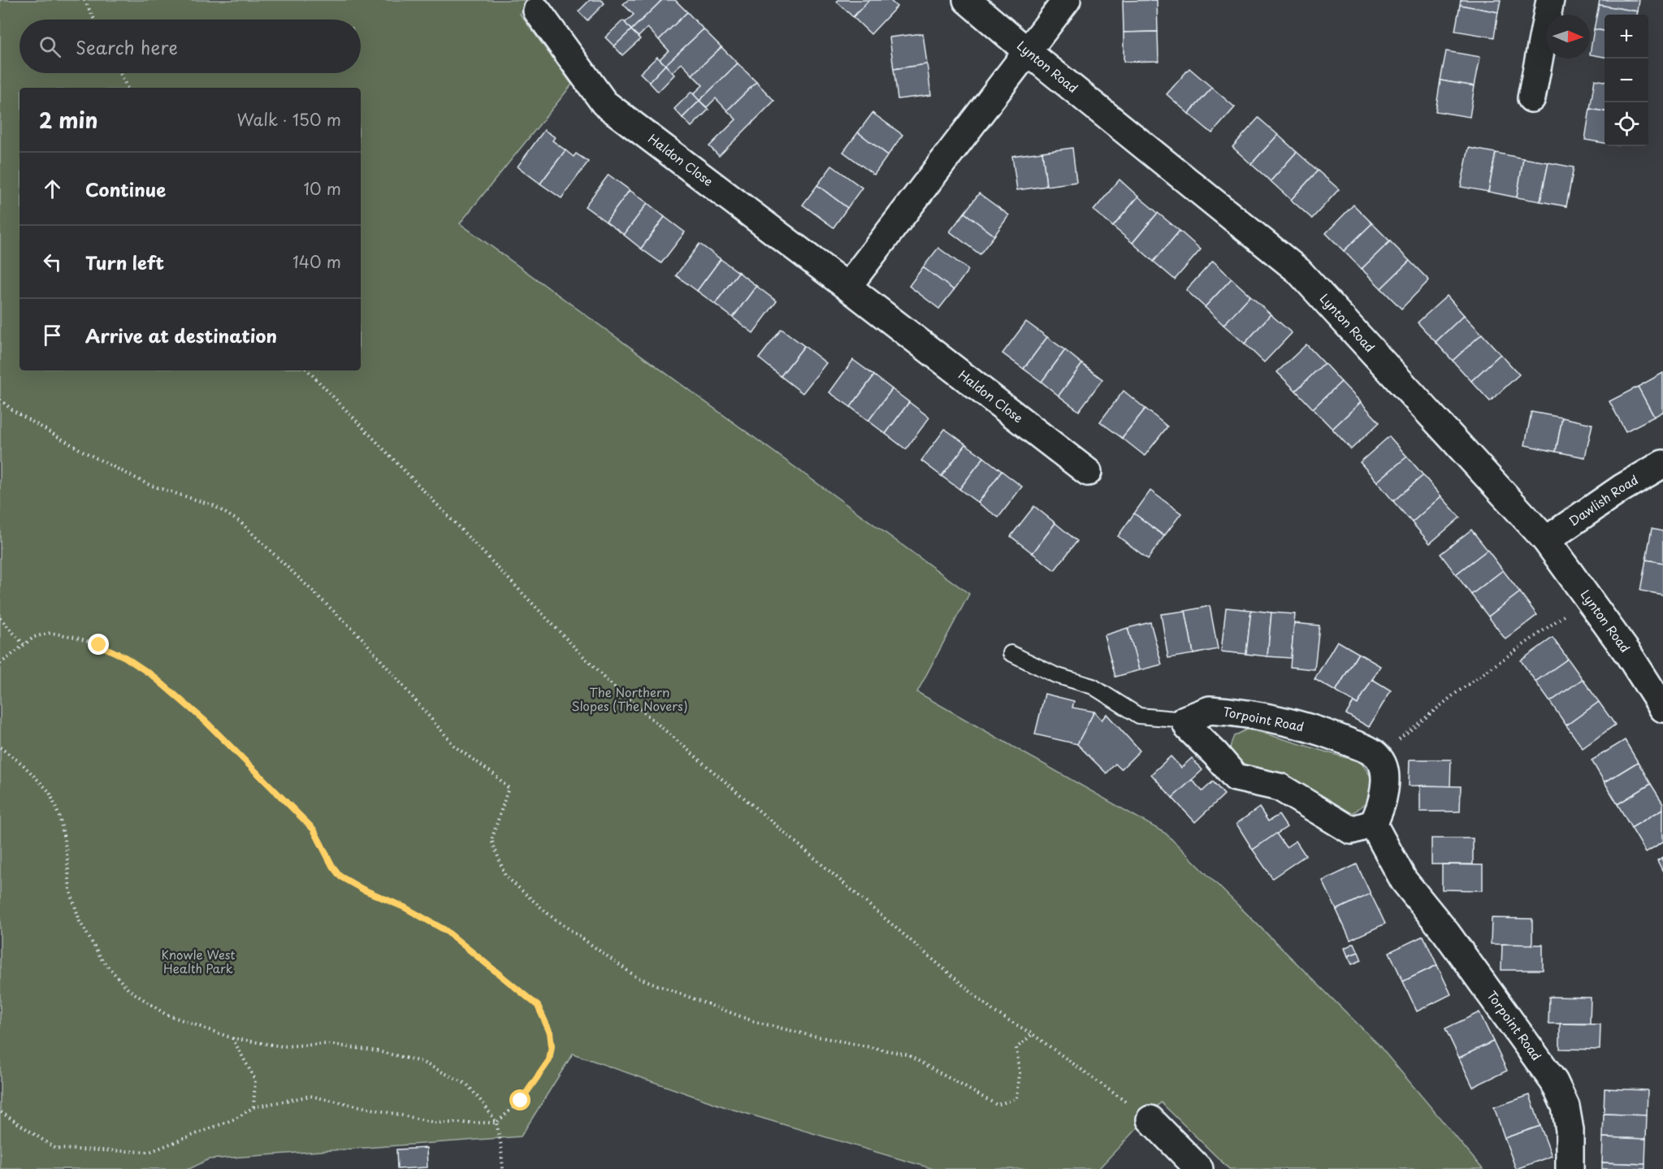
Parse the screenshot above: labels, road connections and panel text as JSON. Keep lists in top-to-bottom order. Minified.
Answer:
{"streets":{"street":["Lynton Road","Haldon Close","Dawlish Road","Torpoint Road"]},"crossings":[["Lynton Road","Dawlish Road"]],"parks":["The Northern Slopes (The Novers)","Knowle West Health Park"],"north":"right","page":{"map_buttons":["+","−"],"search":"Search here","heading":["2 min","Walk · 150 m"],"list":[["Continue","10 m"],["Turn left","140 m"],"Arrive at destination"]}}
